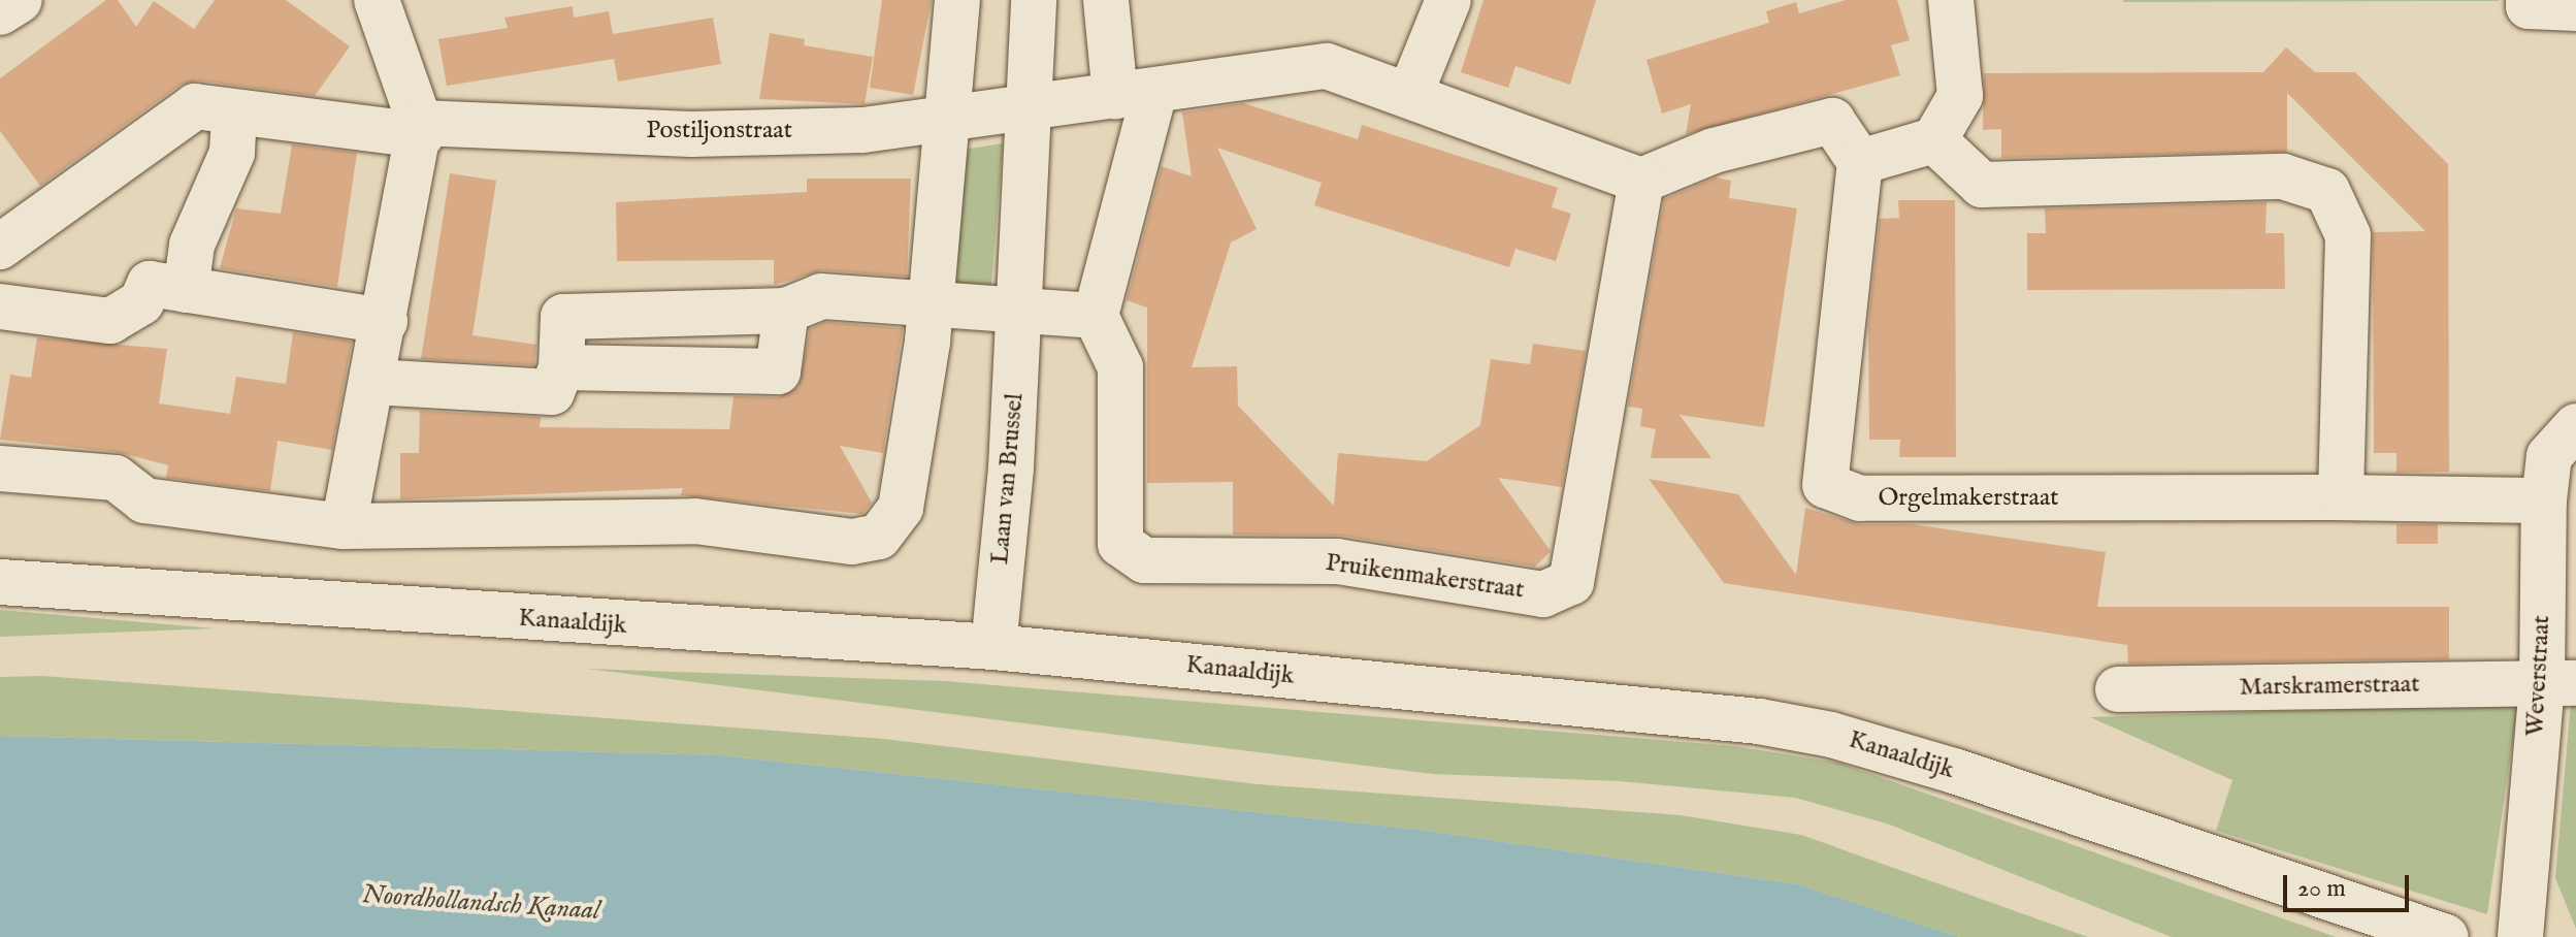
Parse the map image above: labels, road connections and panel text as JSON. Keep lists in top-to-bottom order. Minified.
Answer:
{"streets":{"street":["Postiljonstraat","Laan van Brussel","Orgelmakerstraat","Pruikenmakerstraat","Kanaaldijk","Weverstraat","Marskramerstraat"]},"crossings":[["Postiljonstraat","Laan van Brussel"],["Laan van Brussel","Kanaaldijk"],["Orgelmakerstraat","Weverstraat"],["Weverstraat","Marskramerstraat"]],"water":["Noordhollandsch Kanaal"],"scale_bar":"20 m"}
